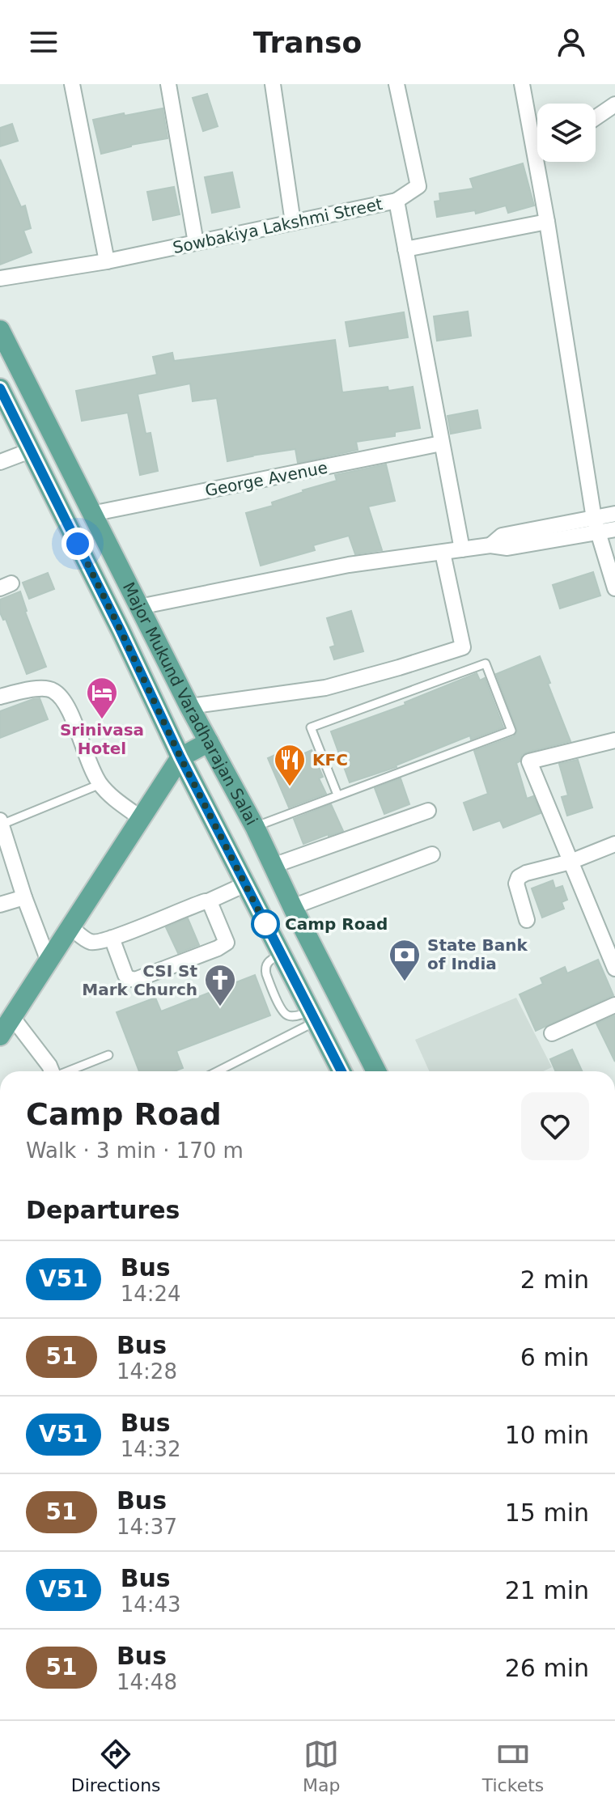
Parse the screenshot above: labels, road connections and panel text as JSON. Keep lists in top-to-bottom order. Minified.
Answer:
{"streets":{"main road":["Major Mukund Varadharajan Salai"],"street":["Sowbakiya Lakshmi Street","George Avenue"]},"crossings":[["Sowbakiya Lakshmi Street","George Avenue"],["George Avenue","Major Mukund Varadharajan Salai"]],"places":{"hotel":["Srinivasa Hotel"],"restaurant":["KFC"],"other":["Camp Road"],"bank":["State Bank of India"],"church":["CSI St Mark Church"]},"lines":["bus line V51"],"page":{"header":"Transo","heading":[["Camp Road","Walk · 3 min · 170 m"],"Departures"],"list":[{"mark":"V51","name":"Bus","note":"14:24","value":"2 min"},{"mark":"51","name":"Bus","note":"14:28","value":"6 min"},{"mark":"V51","name":"Bus","note":"14:32","value":"10 min"},{"mark":"51","name":"Bus","note":"14:37","value":"15 min"},{"mark":"V51","name":"Bus","note":"14:43","value":"21 min"},{"mark":"51","name":"Bus","note":"14:48","value":"26 min"}],"tabs":["Directions","Map","Tickets"]}}
